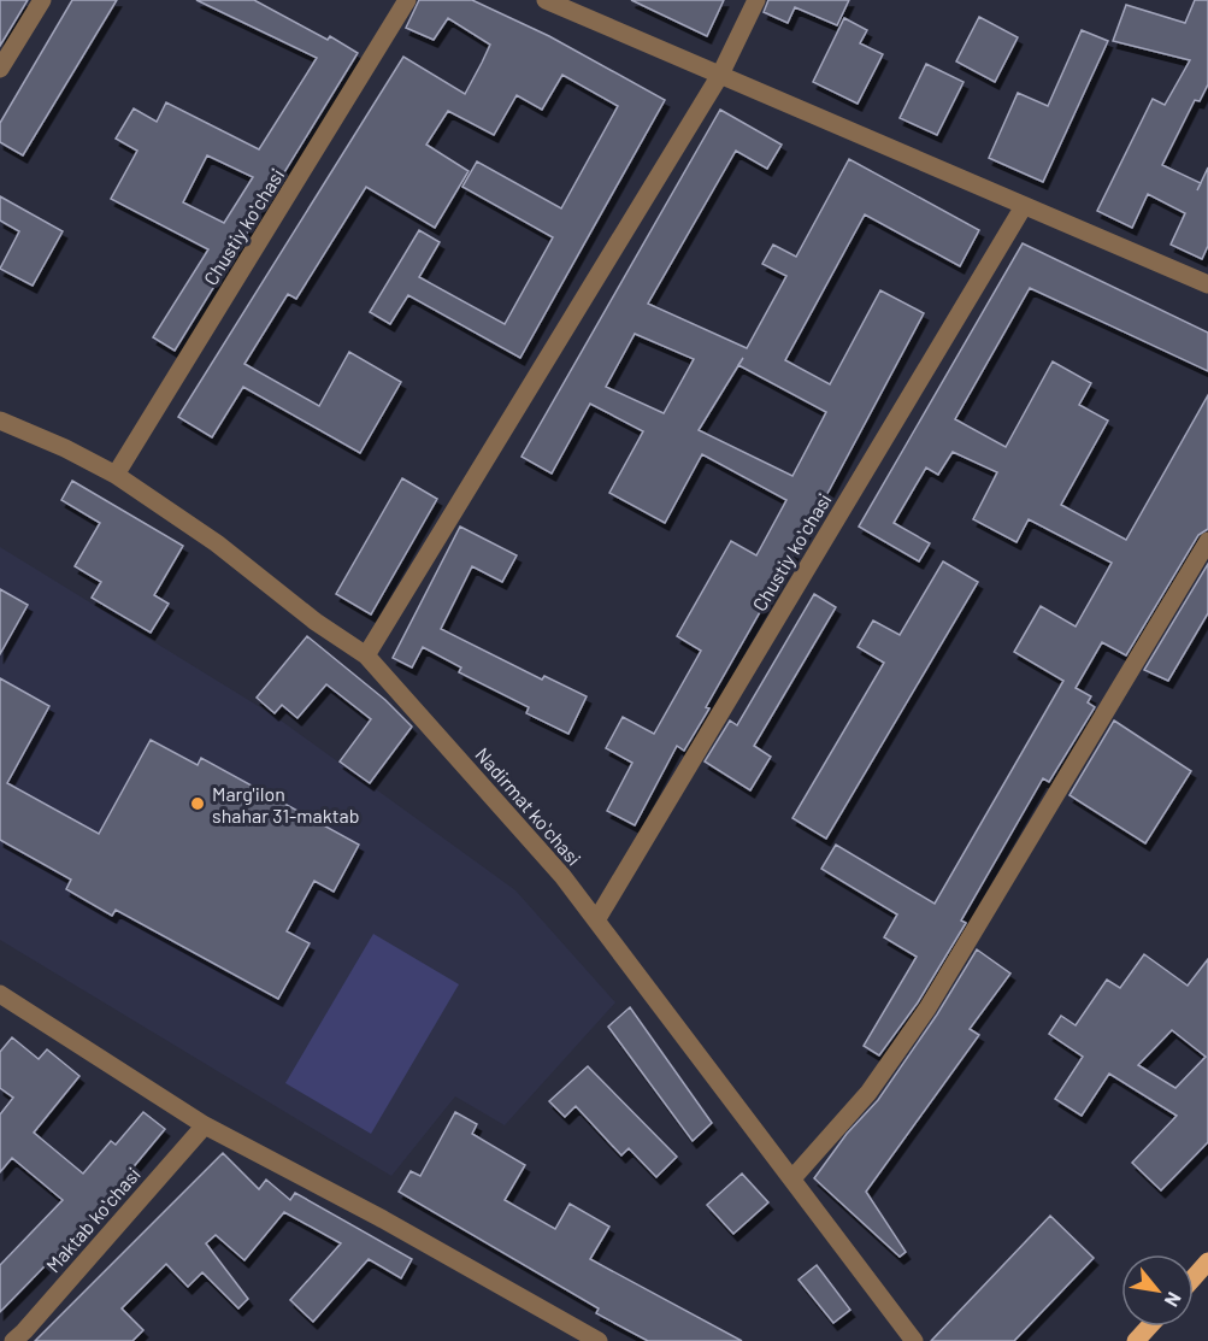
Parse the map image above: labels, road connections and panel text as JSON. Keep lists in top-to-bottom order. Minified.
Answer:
{"streets":{"street":["Chustiy koʻchasi","Nadirmat koʻchasi","Maktab koʻchasi"]},"crossings":[["Chustiy koʻchasi","Nadirmat koʻchasi"]],"places":["Marg'ilon shahar 31-maktab"],"north":"bottom right"}
